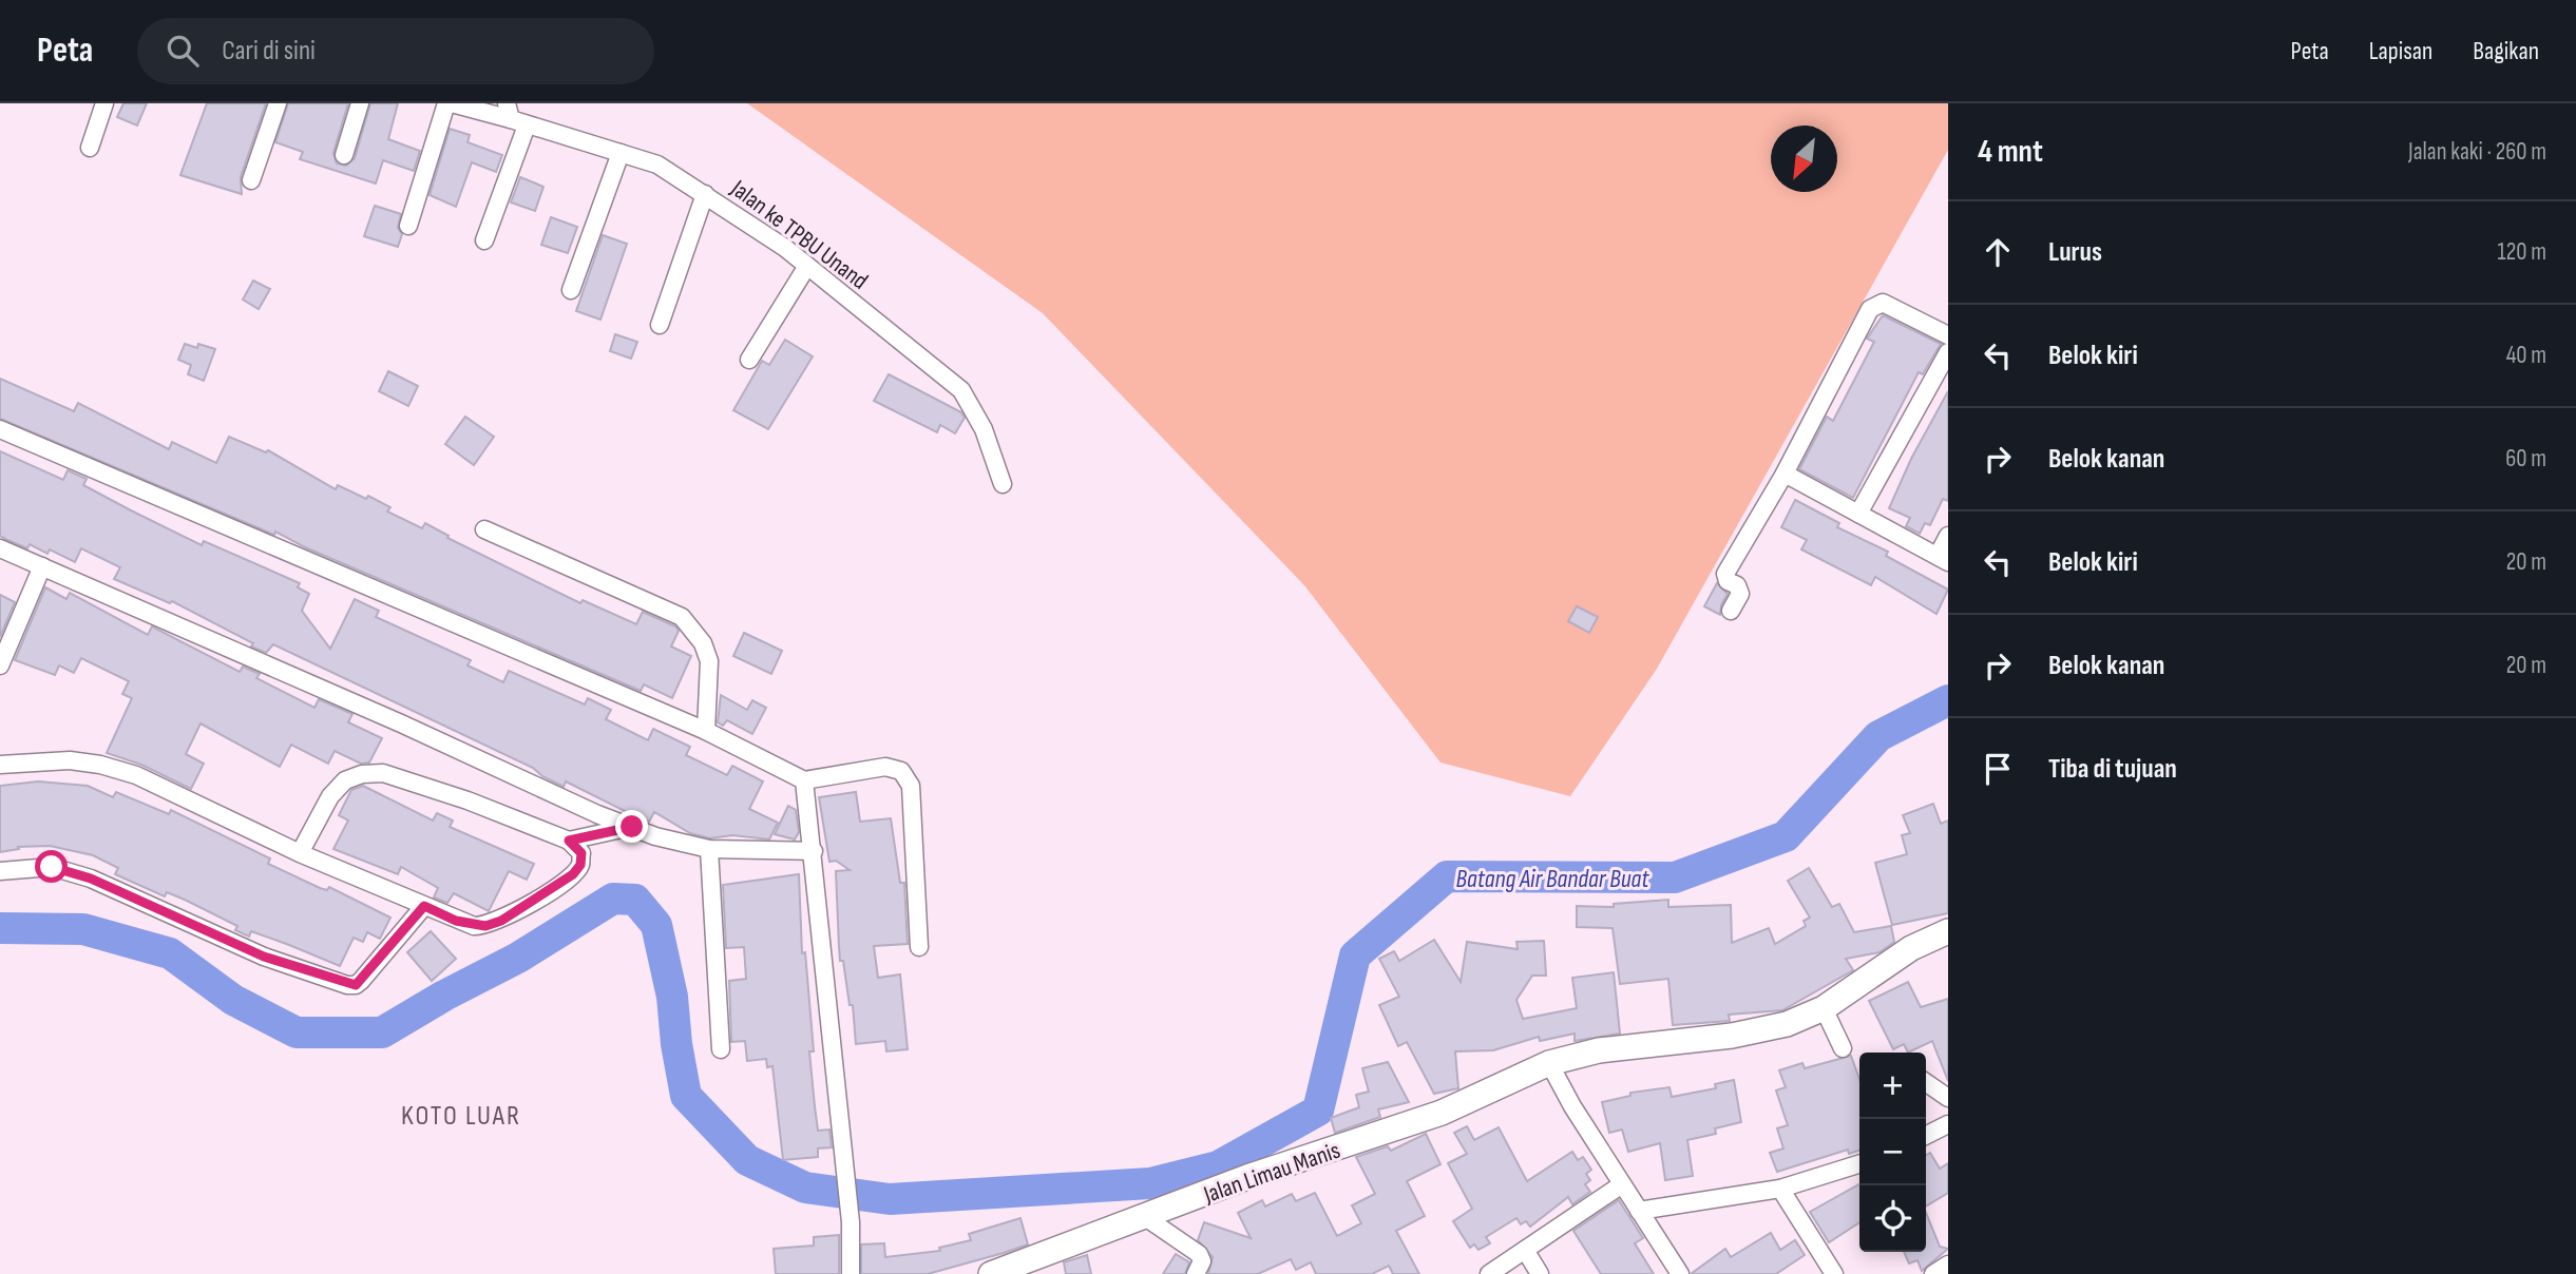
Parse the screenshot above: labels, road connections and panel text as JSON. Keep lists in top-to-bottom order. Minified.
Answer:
{"streets":{"street":["Jalan ke TPBU Unand","Jalan Limau Manis"]},"districts":["KOTO LUAR"],"water":["Batang Air Bandar Buat"],"north":"bottom left","page":{"header":"Peta","search":"Cari di sini","nav":["Peta","Lapisan","Bagikan"],"heading":["4 mnt","Jalan kaki · 260 m"],"list":[["Lurus","120 m"],["Belok kiri","40 m"],["Belok kanan","60 m"],["Belok kiri","20 m"],["Belok kanan","20 m"],"Tiba di tujuan"],"map_buttons":["+","−"]}}
